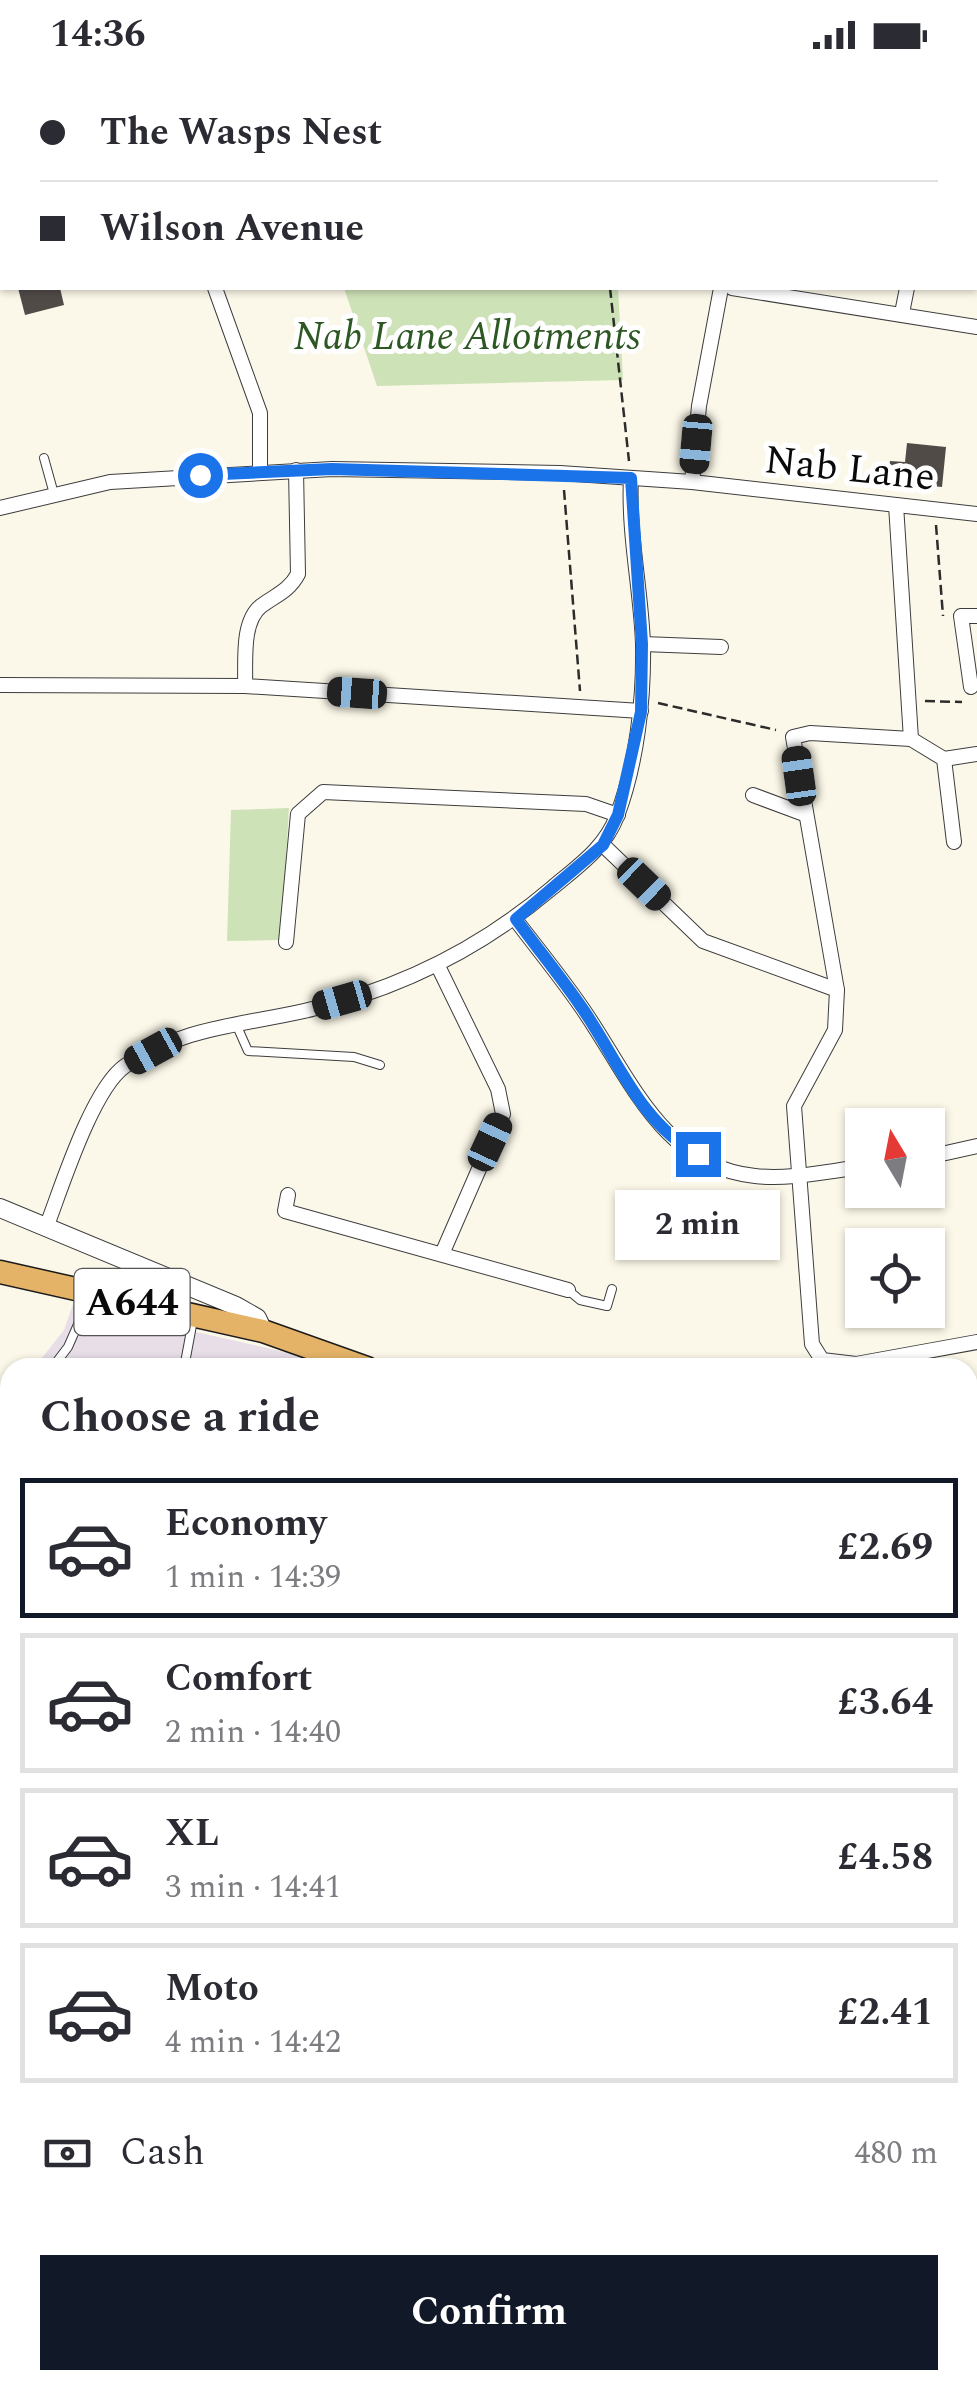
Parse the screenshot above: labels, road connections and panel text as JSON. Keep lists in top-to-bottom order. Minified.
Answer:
{"streets":{"highway":["A644"],"street":["Nab Lane"]},"parks":["Nab Lane Allotments"],"north":"top","page":{"status":"14:36","banner":["The Wasps Nest","Wilson Avenue"],"bubble":"2 min","heading":"Choose a ride","list":[{"name":"Economy","note":"1 min · 14:39","value":"£2.69"},{"name":"Comfort","note":"2 min · 14:40","value":"£3.64"},{"name":"XL","note":"3 min · 14:41","value":"£4.58"},{"name":"Moto","note":"4 min · 14:42","value":"£2.41"}],"pay":["Cash","480 m"],"buttons":"Confirm"}}
